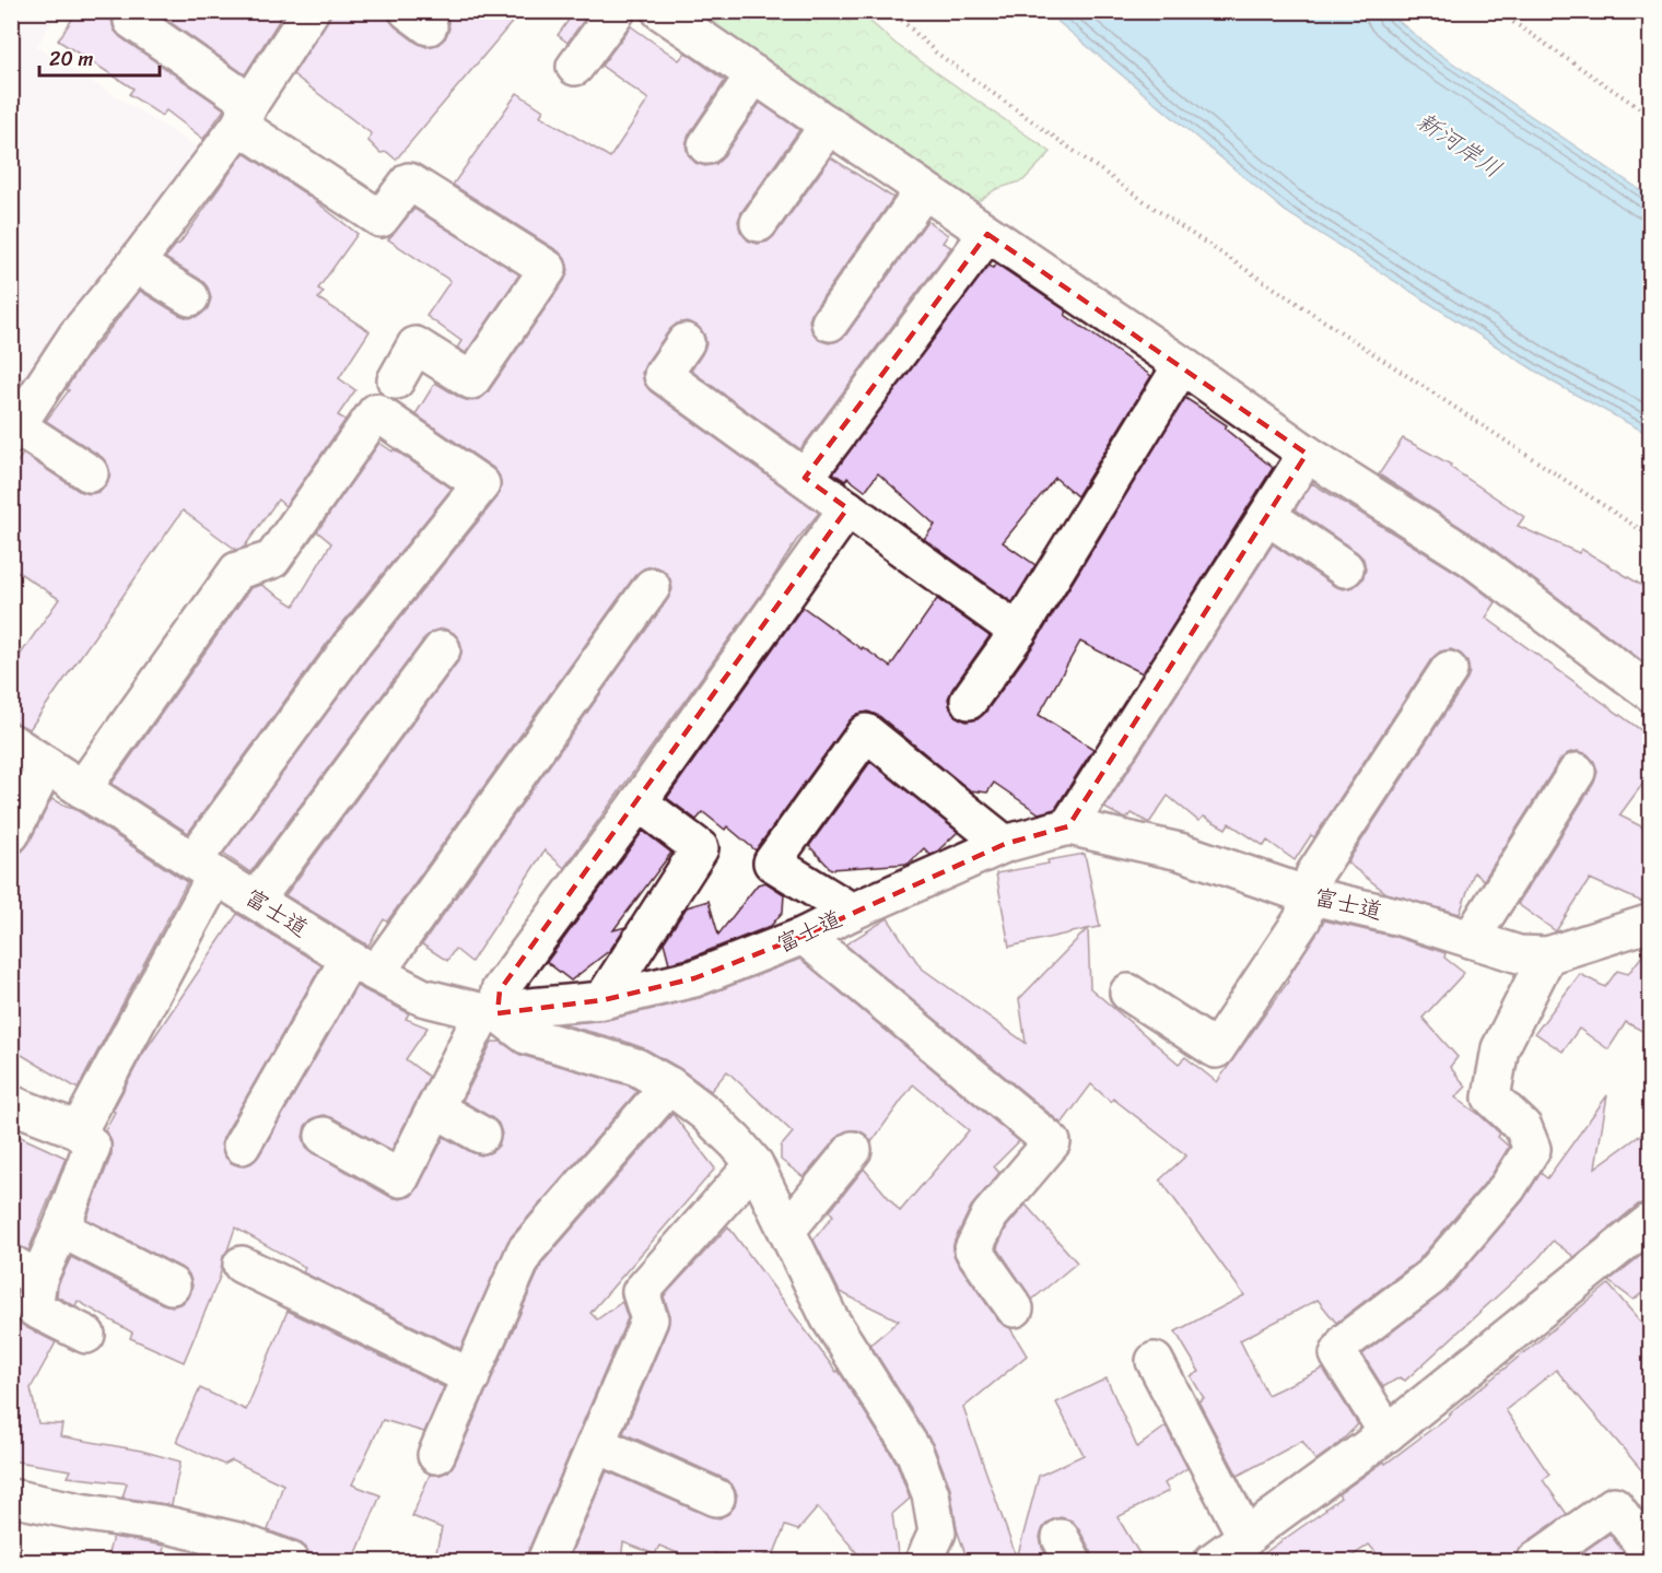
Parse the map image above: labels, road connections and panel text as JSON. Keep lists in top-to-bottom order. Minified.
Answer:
{"streets":{"street":["富士道"]},"water":["新河岸川"],"scale_bar":"20 m"}
